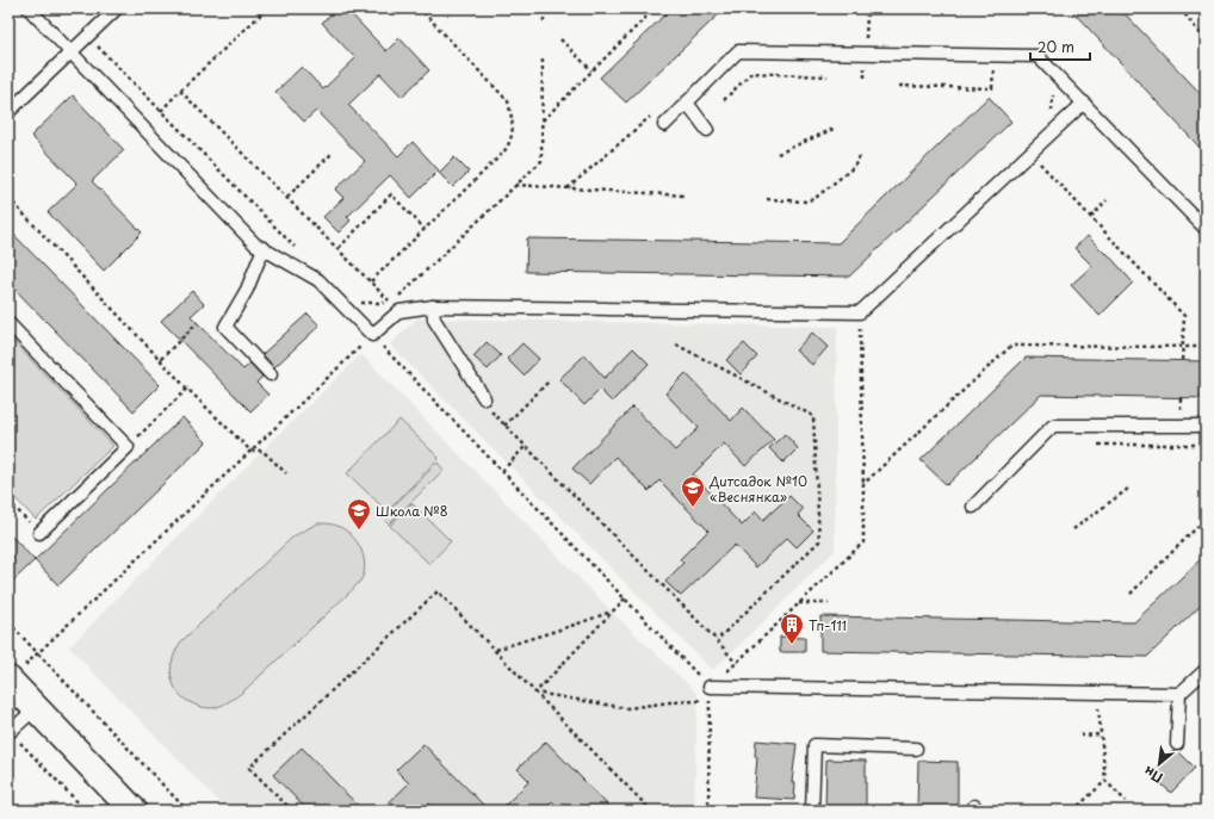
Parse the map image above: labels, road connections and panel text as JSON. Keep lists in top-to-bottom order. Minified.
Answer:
{"places":{"school or university":["Дитсадок №10 «Веснянка»","Школа №8"],"building":["Тп-111"]},"scale_bar":"20 m","north":"bottom left"}
